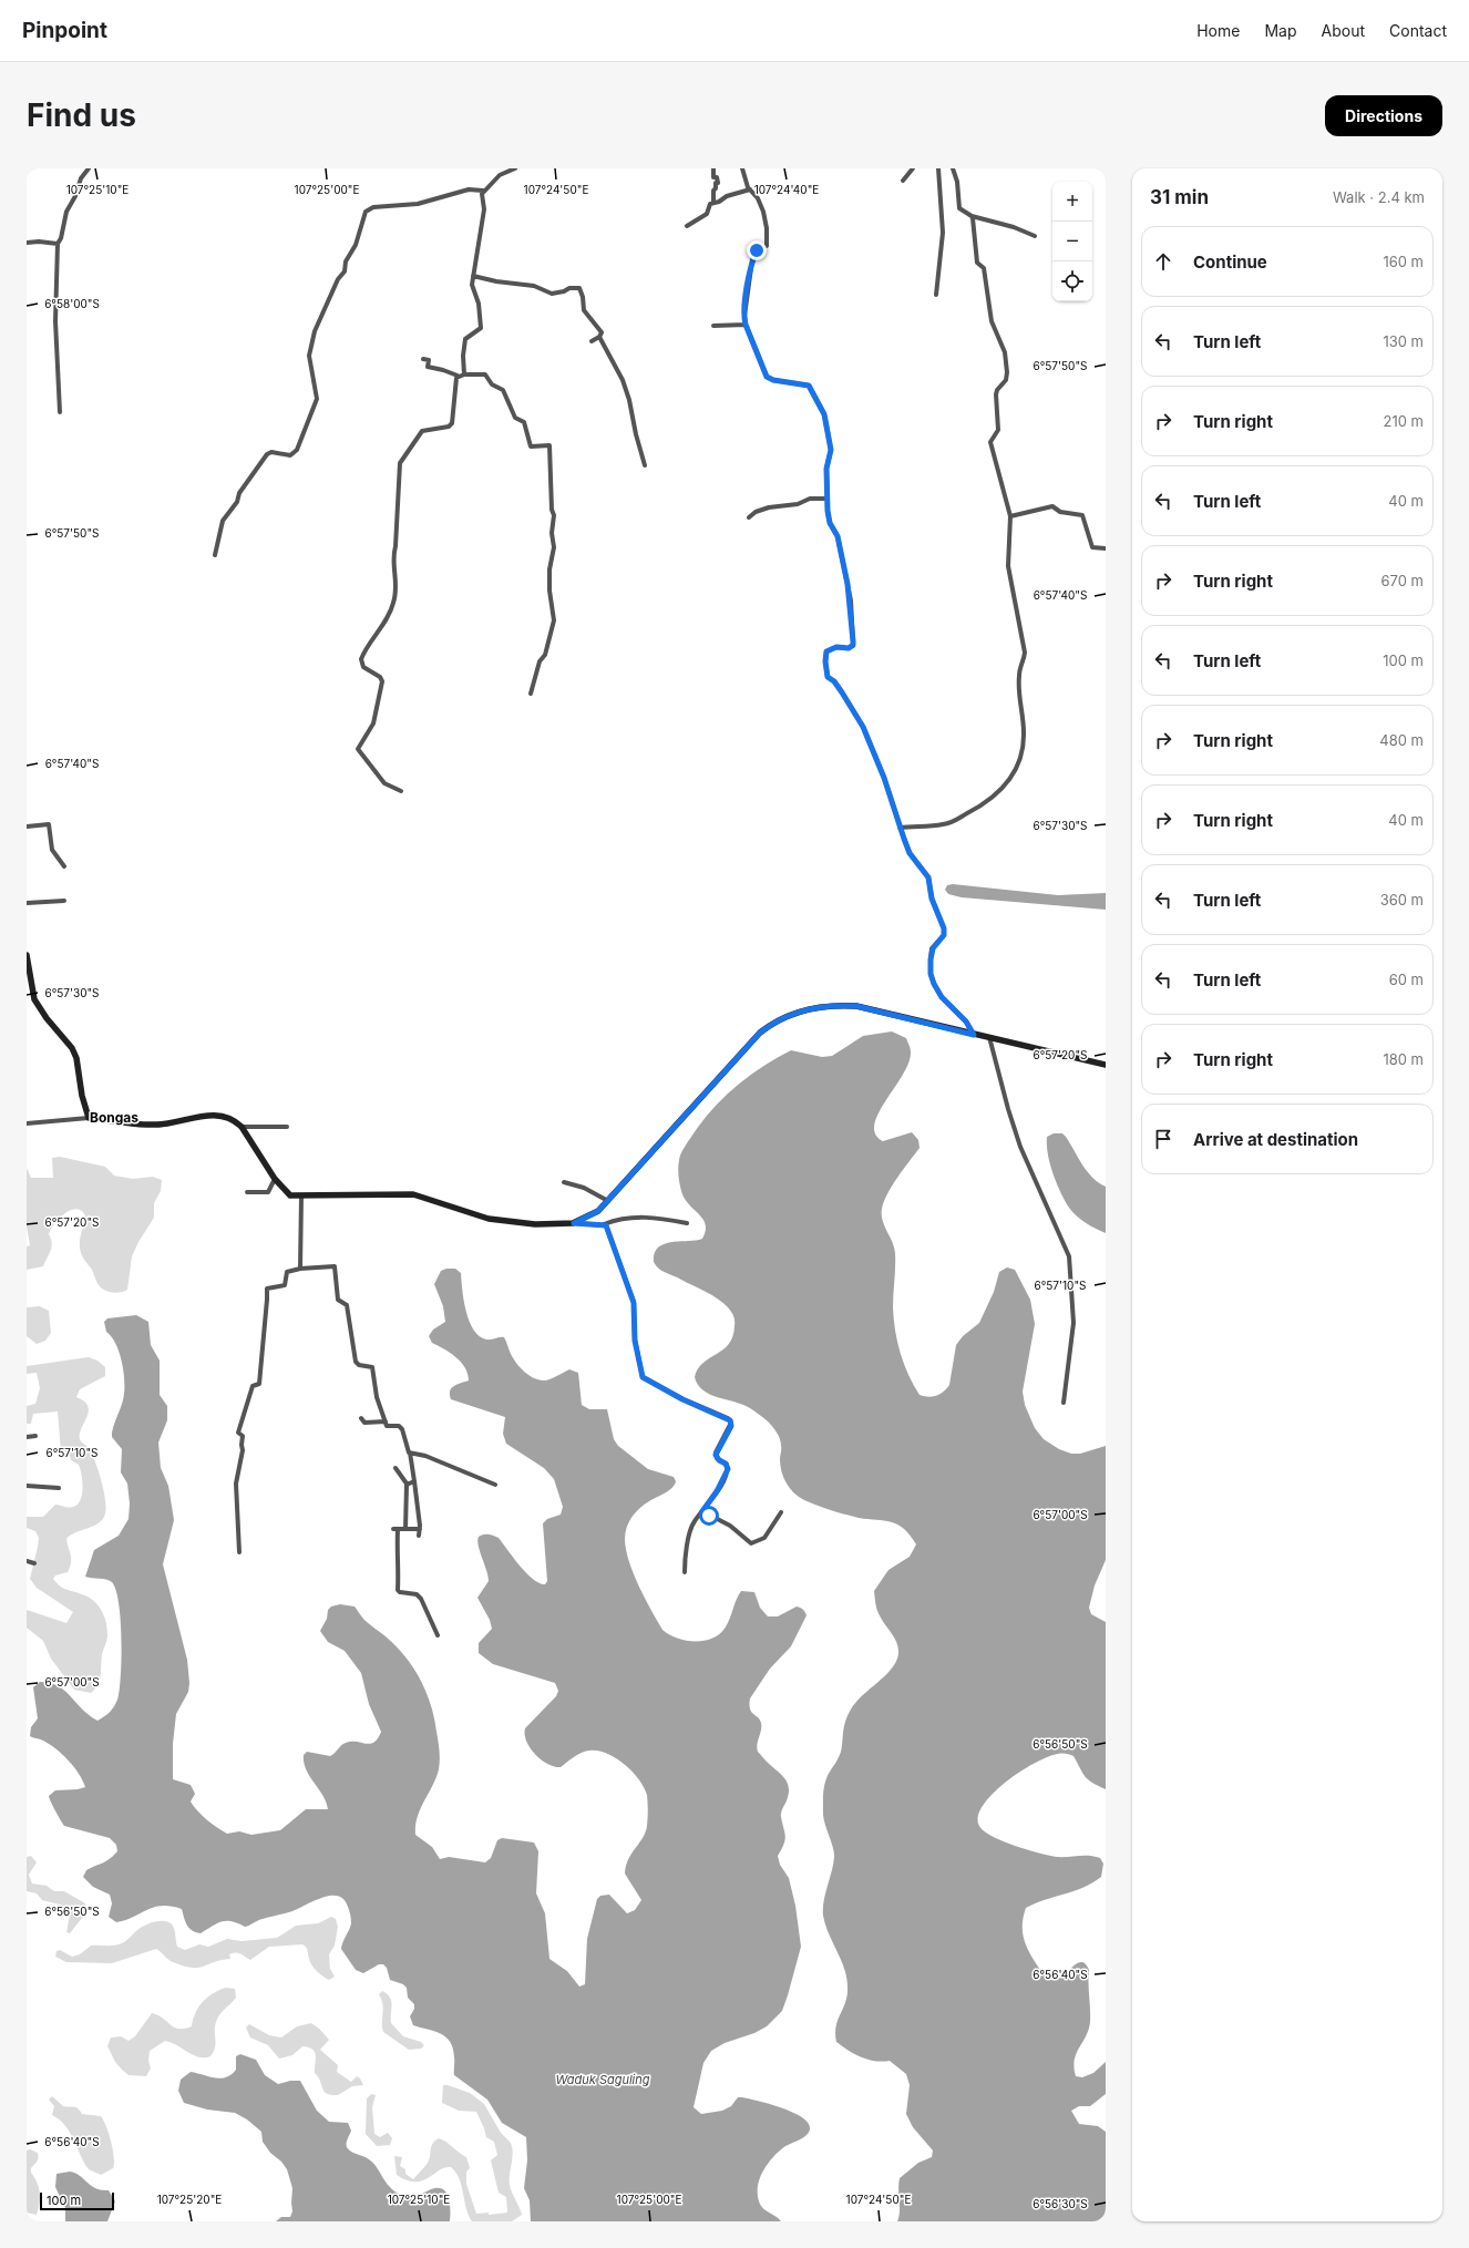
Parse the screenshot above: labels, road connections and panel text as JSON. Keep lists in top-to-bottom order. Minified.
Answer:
{"districts":["Bongas"],"water":["Waduk Saguling"],"scale_bar":"100 m","page":{"header":"Pinpoint","nav":["Home","Map","About","Contact"],"buttons":"Directions","title":"Find us","heading":["31 min","Walk · 2.4 km"],"map_buttons":["+","−"],"list":[["Continue","160 m"],["Turn left","130 m"],["Turn right","210 m"],["Turn left","40 m"],["Turn right","670 m"],["Turn left","100 m"],["Turn right","480 m"],["Turn right","40 m"],["Turn left","360 m"],["Turn left","60 m"],["Turn right","180 m"],"Arrive at destination"],"scale":"100 m"},"coordinates":["107°24'40\"E","107°25'10\"E","107°25'00\"E","107°24'50\"E","6°58'00\"S","6°57'50\"S","6°57'40\"S","6°57'30\"S","6°57'20\"S","6°57'10\"S","6°57'00\"S","6°56'50\"S","6°56'40\"S","107°25'20\"E","6°56'30\"S"]}
